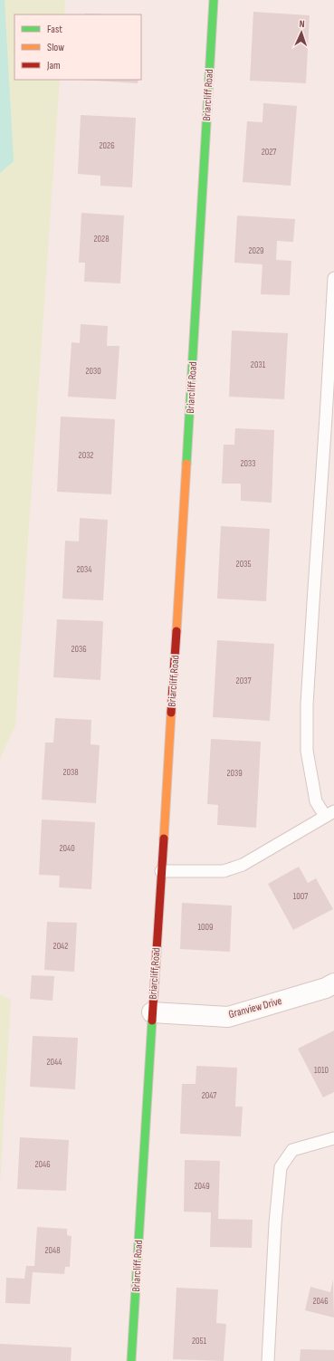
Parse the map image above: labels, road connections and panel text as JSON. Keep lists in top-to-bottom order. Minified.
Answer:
{"streets":{"street":["Briarcliff Road","Granview Drive"]},"crossings":[["Briarcliff Road","Granview Drive"]],"house_numbers":["2026","2027","2028","2029","2031","2030","2032","2033","2035","2034","2036","2037","2038","2039","2040","1007","1009","2042","2044","1010","2047","2046","2049","2048","2046","2051"],"legend":["Fast","Slow","Jam"],"north":"top"}
